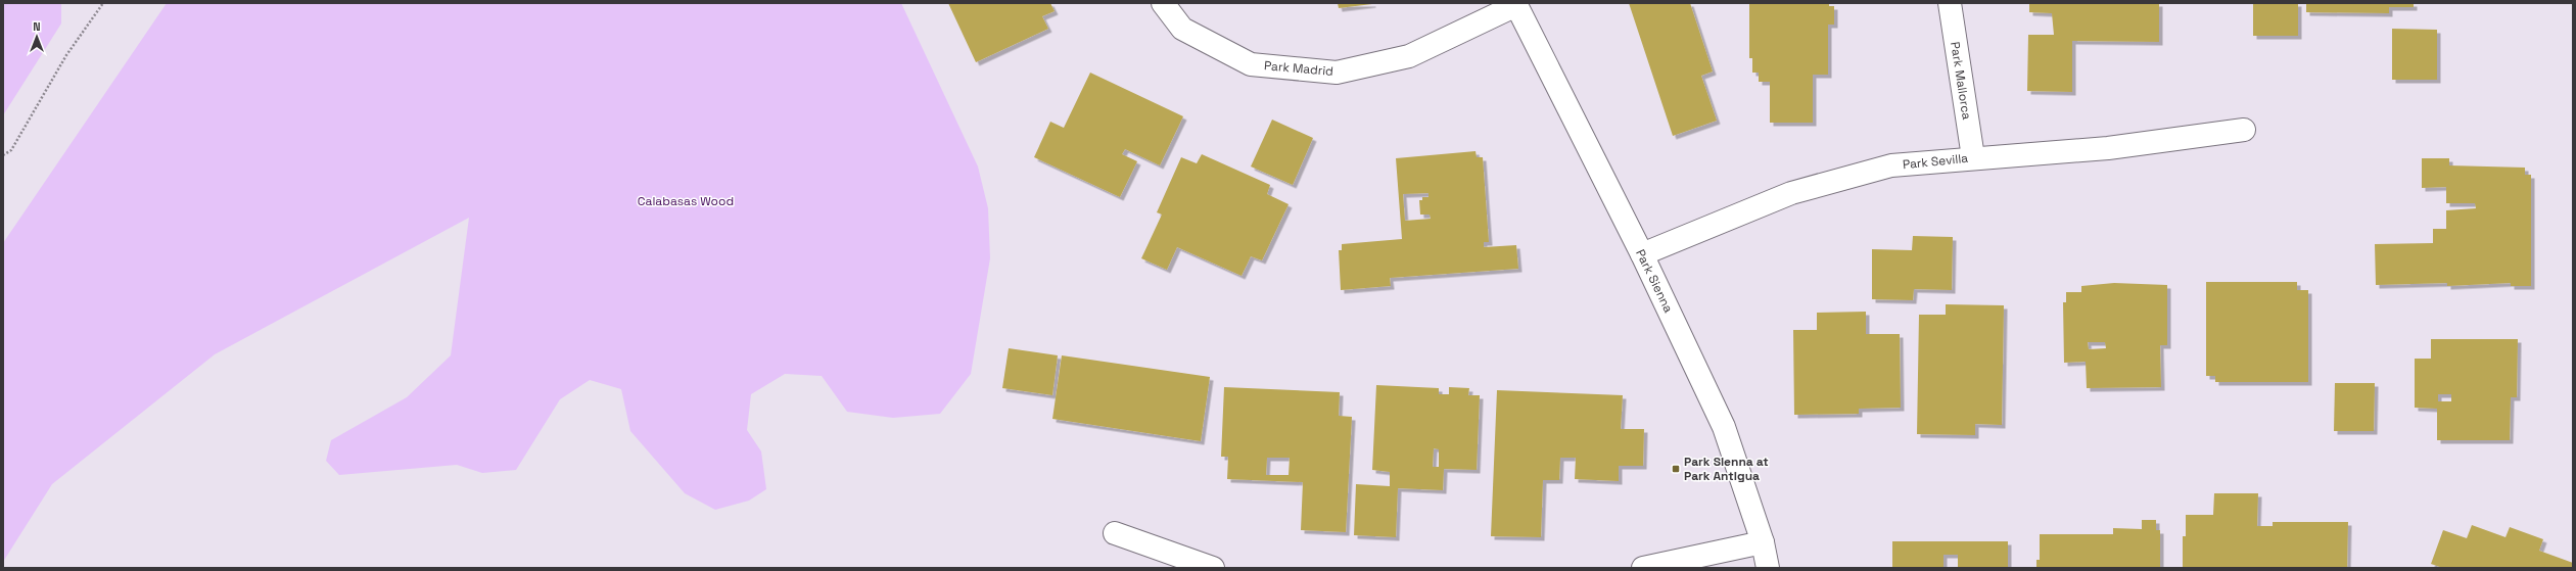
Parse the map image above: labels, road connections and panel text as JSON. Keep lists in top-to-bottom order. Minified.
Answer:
{"streets":{"street":["Park Madrid","Park Mallorca","Park Sevilla","Park Sienna"]},"crossings":[["Park Madrid","Park Sienna"],["Park Mallorca","Park Sevilla"],["Park Sevilla","Park Sienna"]],"parks":["Calabasas Wood"],"places":{"transit":["Park Sienna at Park Antigua"]},"north":"top"}
